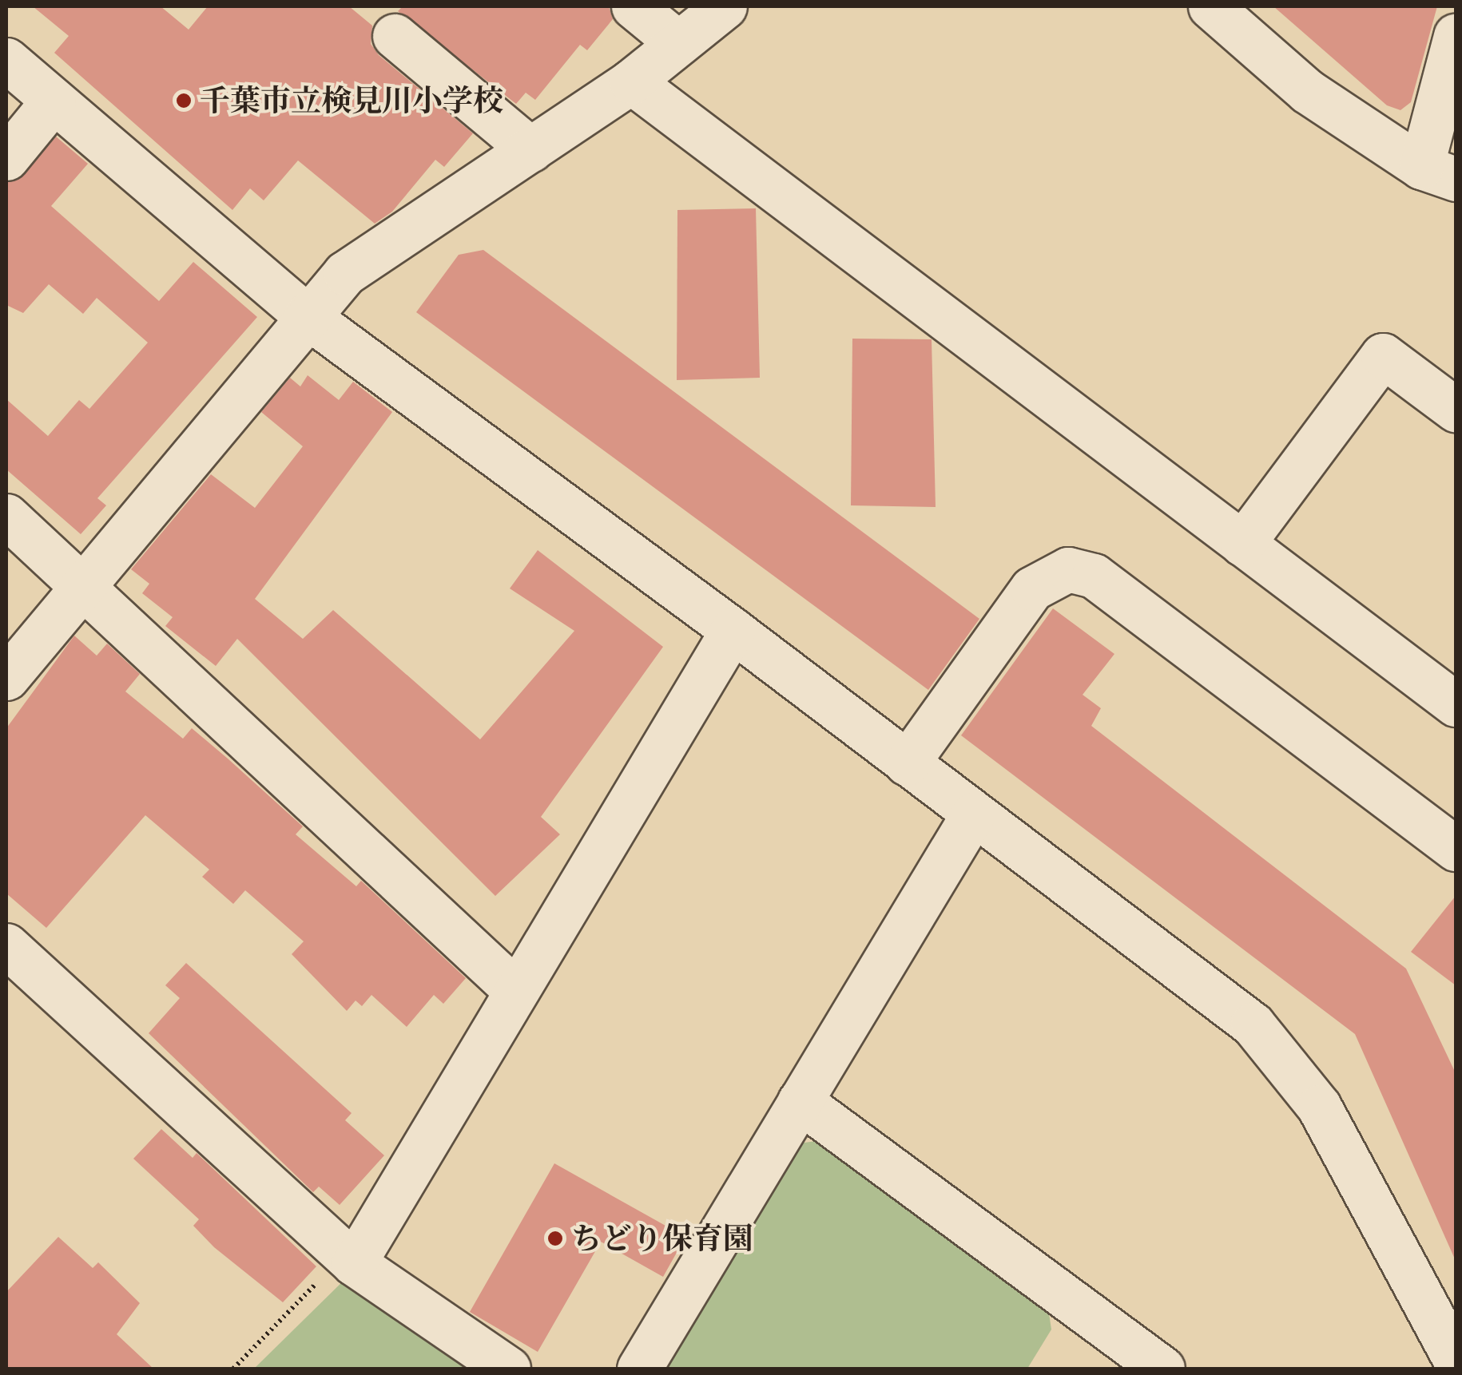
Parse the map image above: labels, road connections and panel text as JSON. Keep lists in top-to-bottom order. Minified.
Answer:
{"places":["千葉市立検見川小学校","ちどり保育園"]}
